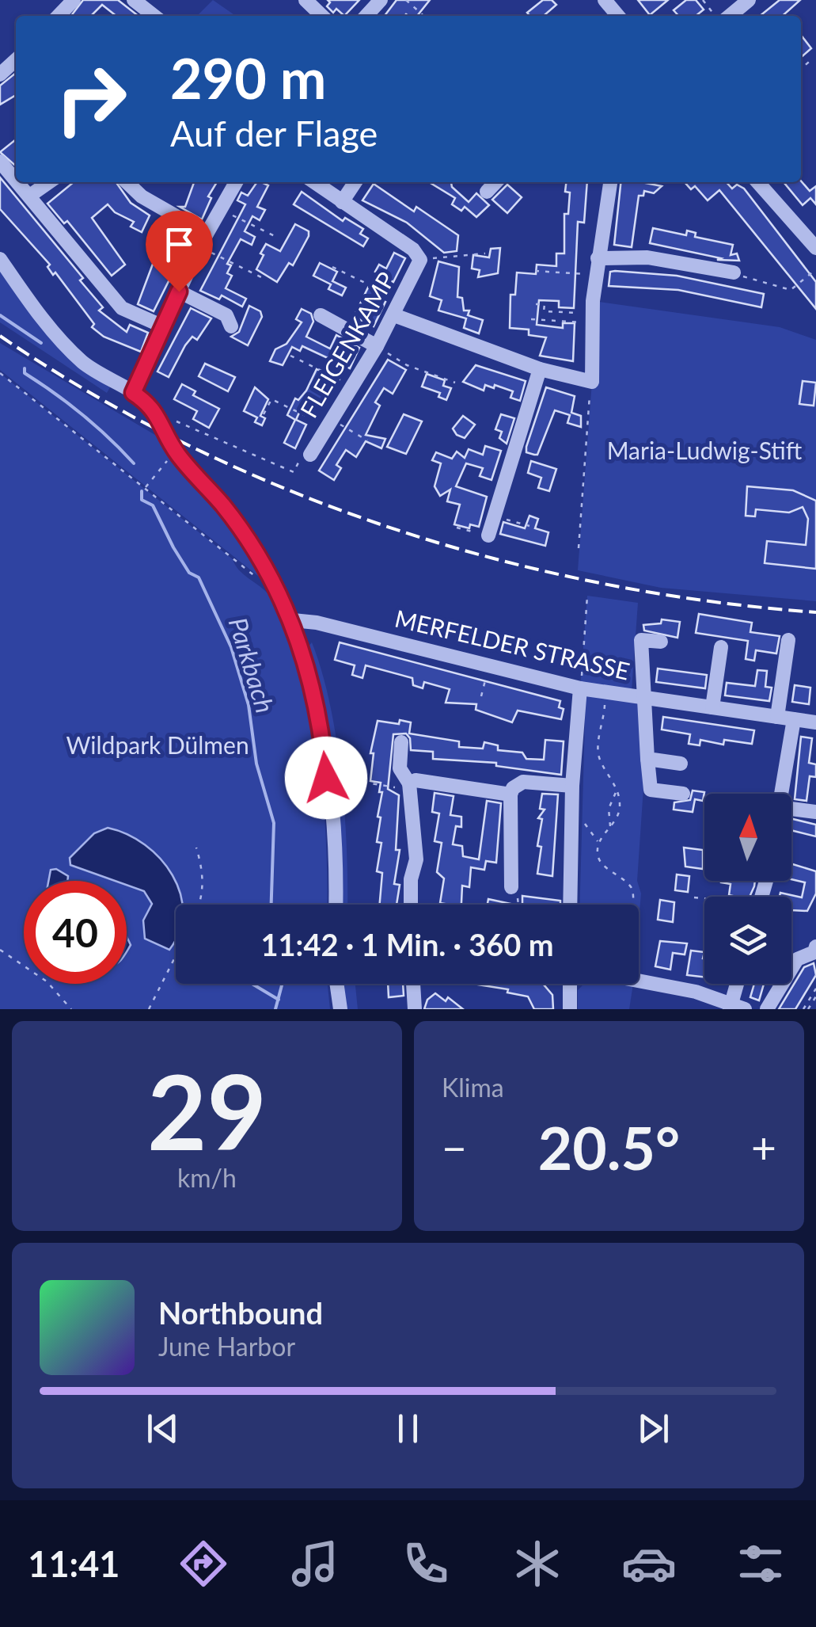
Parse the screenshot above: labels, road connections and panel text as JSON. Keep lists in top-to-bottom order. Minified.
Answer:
{"streets":{"street":["FLEIGENKAMP","MERFELDER STRASSE"]},"water":["Parkbach"],"parks":["Maria-Ludwig-Stift","Wildpark Dülmen"],"north":"top","page":{"turn":["290 m","Auf der Flage"],"limit":"40","trip":"11:42 · 1 Min. · 360 m","tile":[["29","km/h"],"Klima"],"heat":["−","20.5°","+"],"song":["Northbound","June Harbor"],"tabs":"11:41"}}
